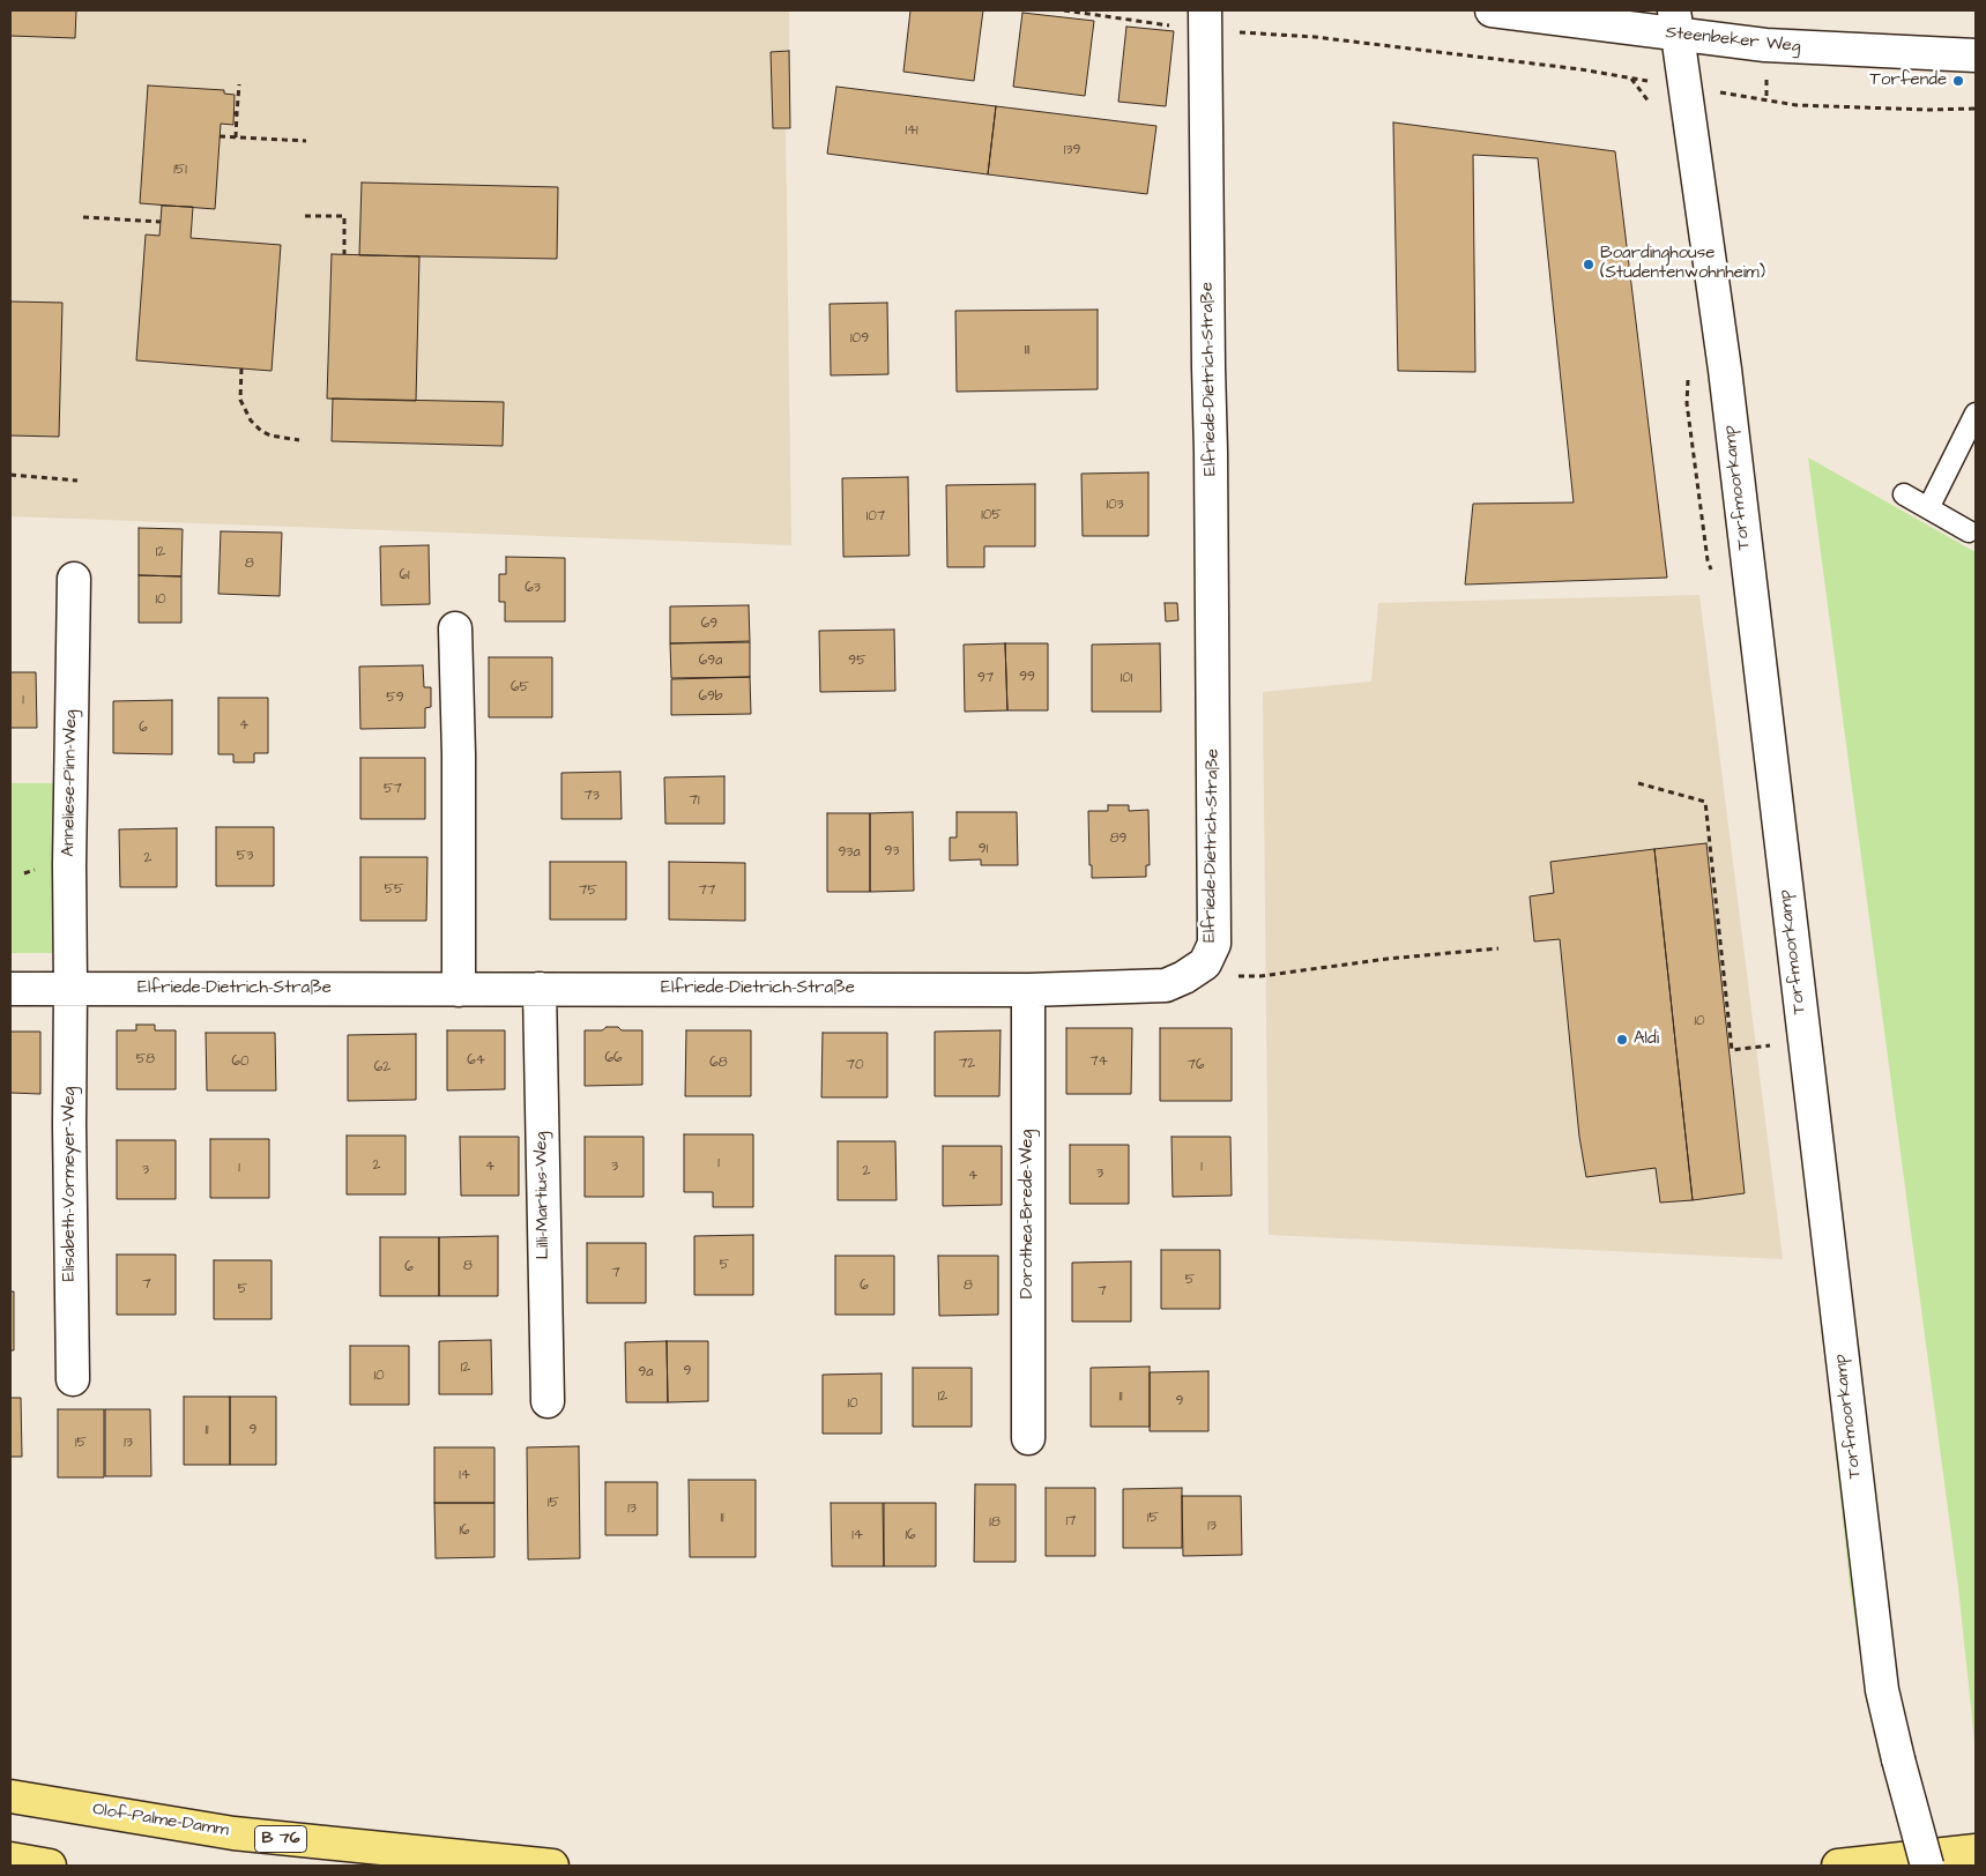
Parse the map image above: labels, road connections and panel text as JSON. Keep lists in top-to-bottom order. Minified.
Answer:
{"streets":{"highway":["Olof-Palme-Damm","B 76"],"street":["Steenbeker Weg","Elfriede-Dietrich-Straße","Torfmoorkamp","Anneliese-Pinn-Weg","Elisabeth-Vormeyer-Weg","Lilli-Martius-Weg","Dorothea-Brede-Weg"]},"crossings":[["Steenbeker Weg","Torfmoorkamp"],["Elfriede-Dietrich-Straße","Anneliese-Pinn-Weg"],["Elfriede-Dietrich-Straße","Elisabeth-Vormeyer-Weg"],["Elfriede-Dietrich-Straße","Lilli-Martius-Weg"],["Elfriede-Dietrich-Straße","Dorothea-Brede-Weg"],["Anneliese-Pinn-Weg","Elisabeth-Vormeyer-Weg"]],"places":["Torfende","Boardinghouse (Studentenwohnheim)","Aldi"],"house_numbers":["141","139","151","109","111","103","105","107","12","8","61","63","10","69","69a","95","99","97","101","65","69b","59","1","4","6","57","73","71","89","91","93","93a","53","2","55","75","77","10","66","58","64","60","74","68","72","70","76","62","1","2","4","3","1","1","3","2","3","4","5","8","6","7","5","7","6","8","5","7","12","9","9a","10","12","11","9","10","11","9","15","13","14","15","13","11","15","17","18","13","16","14","16"]}
